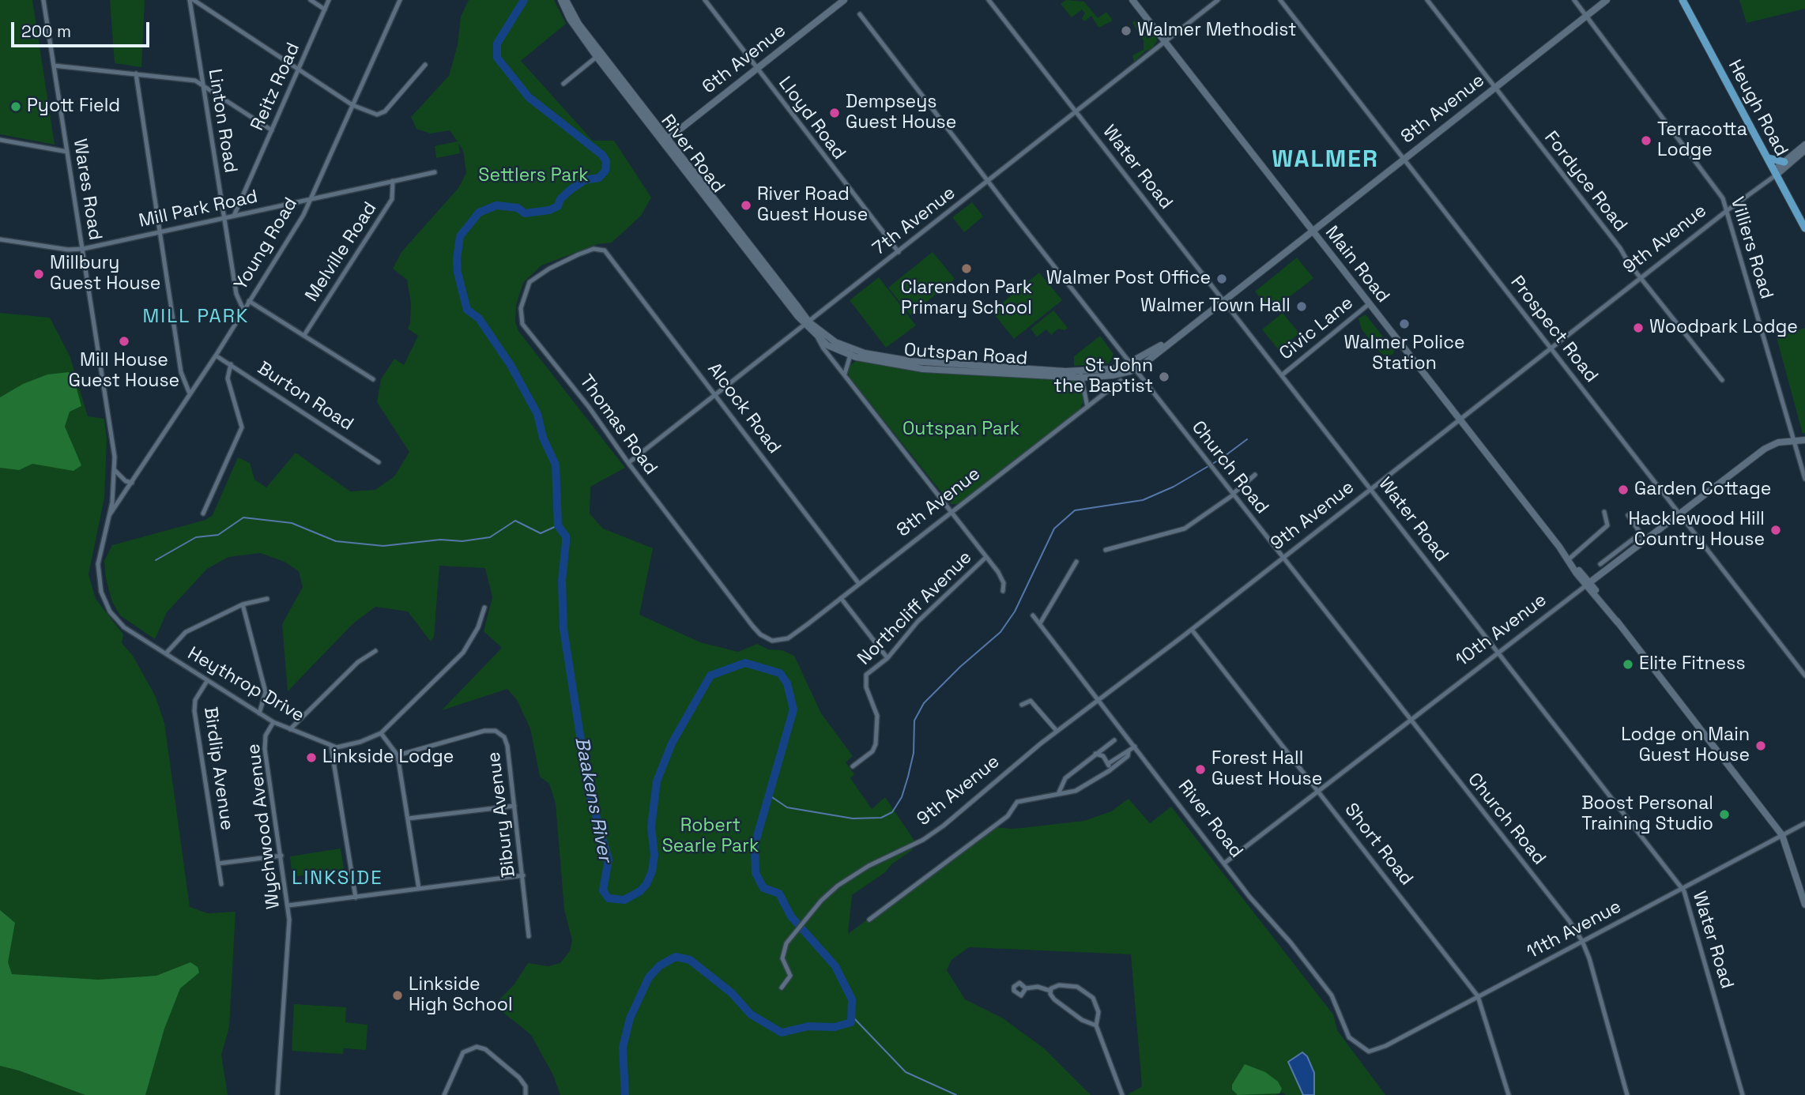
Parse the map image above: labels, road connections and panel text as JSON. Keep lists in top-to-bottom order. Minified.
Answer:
{"streets":{"main road":["6th Avenue","Heugh Road","8th Avenue","River Road","9th Avenue","Main Road","Outspan Road","10th Avenue"],"street":["Reitz Road","Lloyd Road","Linton Road","Water Road","Fordyce Road","Wares Road","Mill Park Road","7th Avenue","Young Road","Villiers Road","Melville Road","Civic Lane","Prospect Road","Burton Road","Alcock Road","Thomas Road","Church Road","Northcliff Avenue","Heythrop Drive","Birdlip Avenue","Bibury Avenue","Wychwood Avenue","Short Road","11th Avenue"]},"crossings":[["6th Avenue","Lloyd Road"],["6th Avenue","River Road"],["Reitz Road","Mill Park Road"],["Heugh Road","9th Avenue"],["8th Avenue","Water Road"],["8th Avenue","Fordyce Road"],["8th Avenue","Villiers Road"],["8th Avenue","Main Road"],["8th Avenue","Prospect Road"],["8th Avenue","Outspan Road"],["8th Avenue","Alcock Road"],["8th Avenue","Thomas Road"],["8th Avenue","Church Road"],["Lloyd Road","7th Avenue"],["Linton Road","Mill Park Road"],["Linton Road","Young Road"],["River Road","7th Avenue"],["River Road","9th Avenue"],["River Road","Outspan Road"],["River Road","10th Avenue"],["River Road","11th Avenue"],["Water Road","7th Avenue"],["Water Road","9th Avenue"],["Water Road","Civic Lane"],["Water Road","10th Avenue"],["Water Road","11th Avenue"],["Fordyce Road","9th Avenue"],["Wares Road","Mill Park Road"],["Wares Road","Young Road"],["Wares Road","Heythrop Drive"],["Mill Park Road","Young Road"],["Mill Park Road","Melville Road"],["7th Avenue","Main Road"],["7th Avenue","Outspan Road"],["7th Avenue","Alcock Road"],["7th Avenue","Thomas Road"],["7th Avenue","Church Road"],["9th Avenue","Villiers Road"],["9th Avenue","Main Road"],["9th Avenue","Prospect Road"],["9th Avenue","Church Road"],["9th Avenue","Short Road"],["Young Road","Burton Road"],["Young Road","Heythrop Drive"],["Villiers Road","10th Avenue"],["Main Road","Civic Lane"],["Main Road","10th Avenue"],["Main Road","11th Avenue"],["Prospect Road","10th Avenue"],["Outspan Road","Church Road"],["Alcock Road","Thomas Road"],["Church Road","10th Avenue"],["Church Road","11th Avenue"],["10th Avenue","Short Road"],["Heythrop Drive","Birdlip Avenue"],["Heythrop Drive","Wychwood Avenue"],["Short Road","11th Avenue"]],"districts":["WALMER","MILL PARK","LINKSIDE"],"water":["Baakens River"],"parks":["Settlers Park","Outspan Park","Robert Searle Park"],"places":["Walmer Methodist","Pyott Field","Dempseys Guest House","Terracotta Lodge","River Road Guest House","Clarendon Park Primary School","Millbury Guest House","Walmer Post Office","Walmer Town Hall","Walmer Police Station","Woodpark Lodge","Mill House Guest House","St John the Baptist","Garden Cottage","Hacklewood Hill Country House","Elite Fitness","Lodge on Main Guest House","Linkside Lodge","Forest Hall Guest House","Boost Personal Training Studio","Linkside High School"],"scale_bar":"200 m"}
